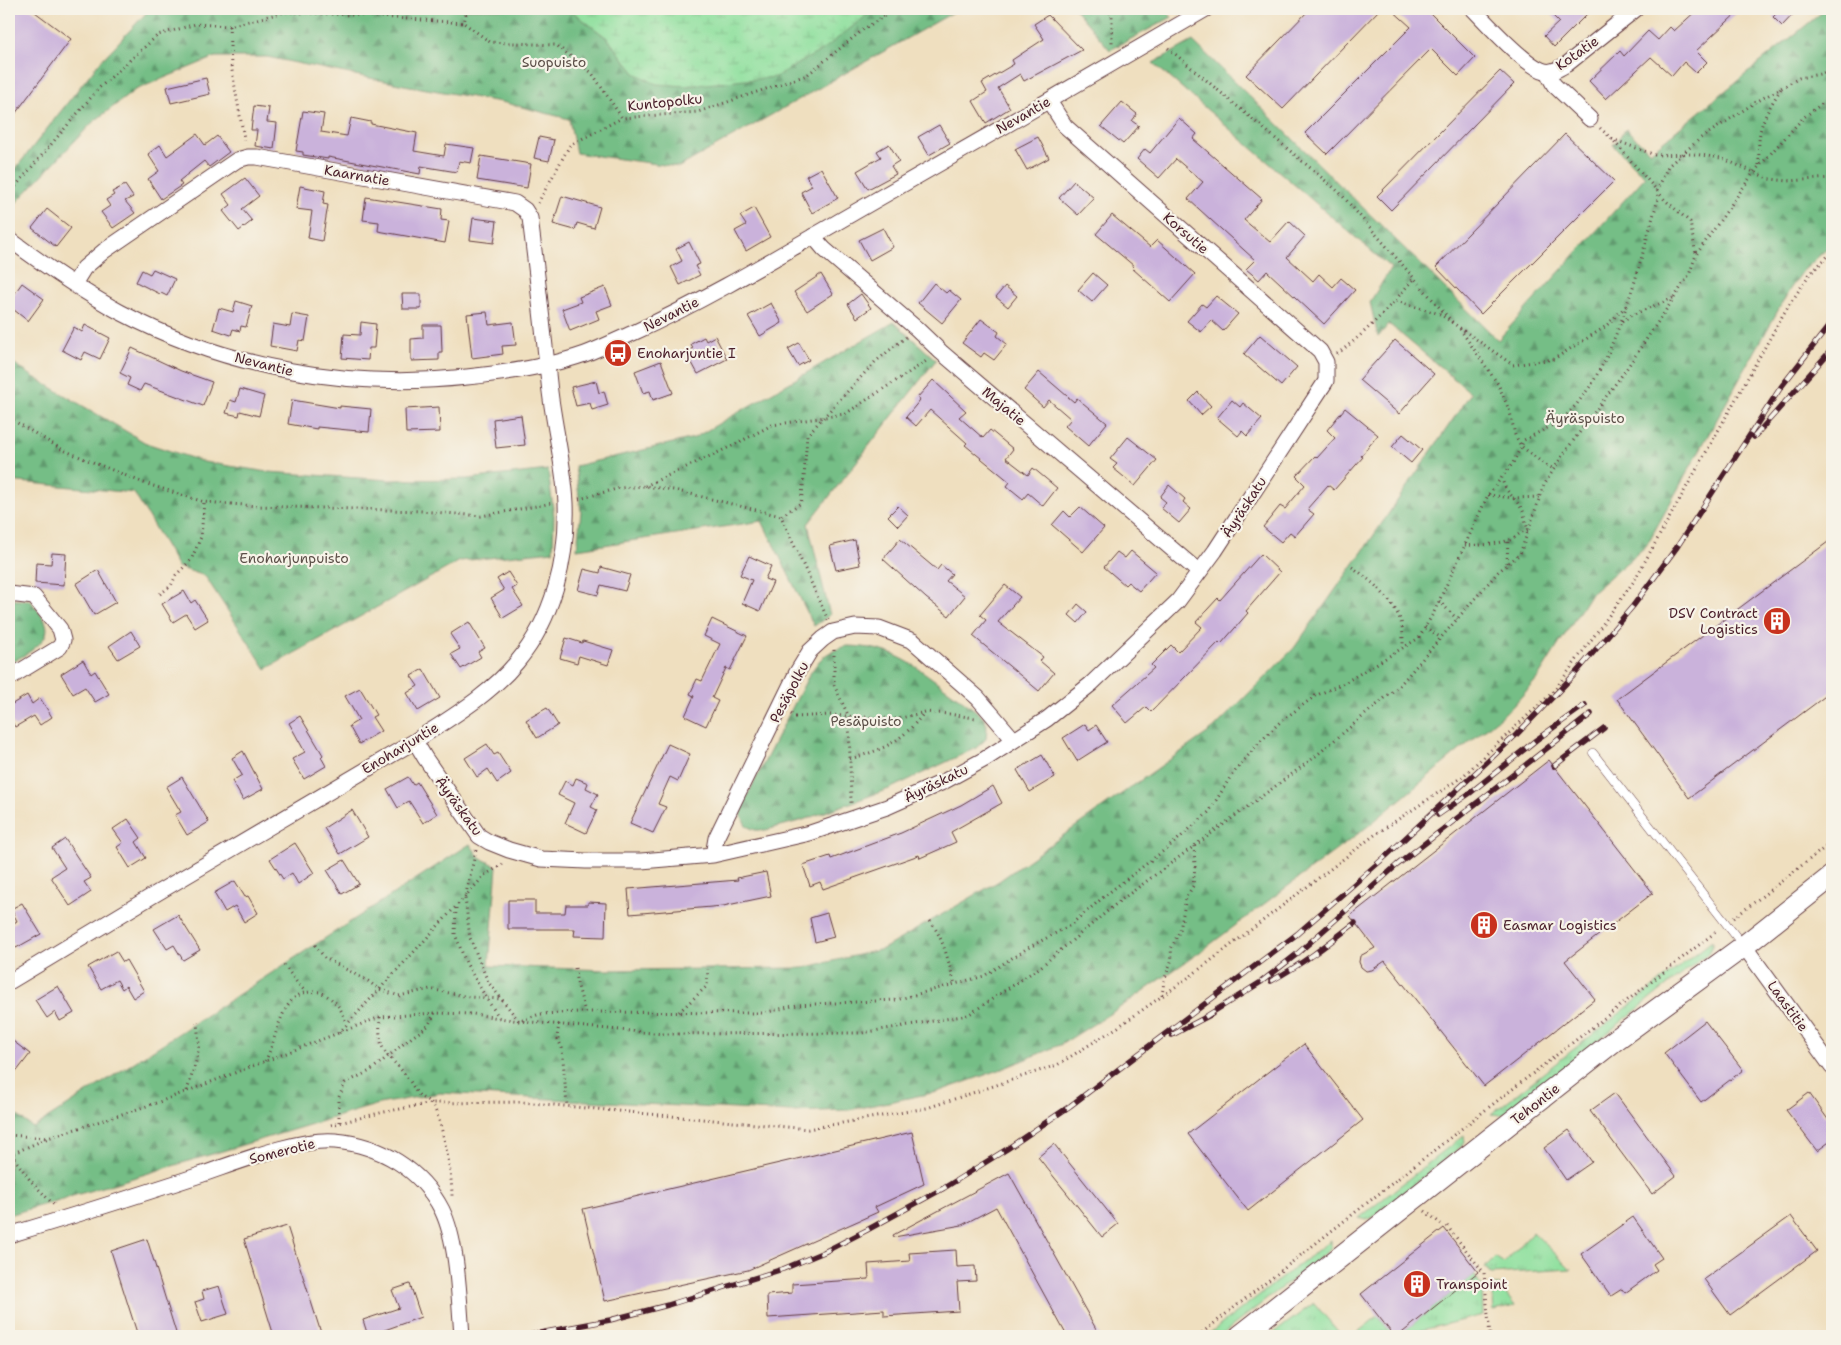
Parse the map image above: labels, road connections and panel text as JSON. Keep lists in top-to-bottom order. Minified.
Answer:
{"streets":{"street":["Kotatie","Nevantie","Kaarnatie","Korsutie","Majatie","Äyräskatu","Pesäpolku","Enoharjuntie","Laastitie","Tehontie","Somerotie"],"path":["Kuntopolku"]},"crossings":[["Nevantie","Kaarnatie"],["Nevantie","Korsutie"],["Nevantie","Majatie"],["Nevantie","Enoharjuntie"],["Korsutie","Äyräskatu"],["Majatie","Äyräskatu"],["Äyräskatu","Pesäpolku"],["Äyräskatu","Enoharjuntie"],["Laastitie","Tehontie"]],"parks":["Suopuisto","Äyräspuisto","Enoharjunpuisto","Pesäpuisto"],"places":{"bus stop":["Enoharjuntie I"],"building":["DSV Contract Logistics","Easmar Logistics","Transpoint"]}}
